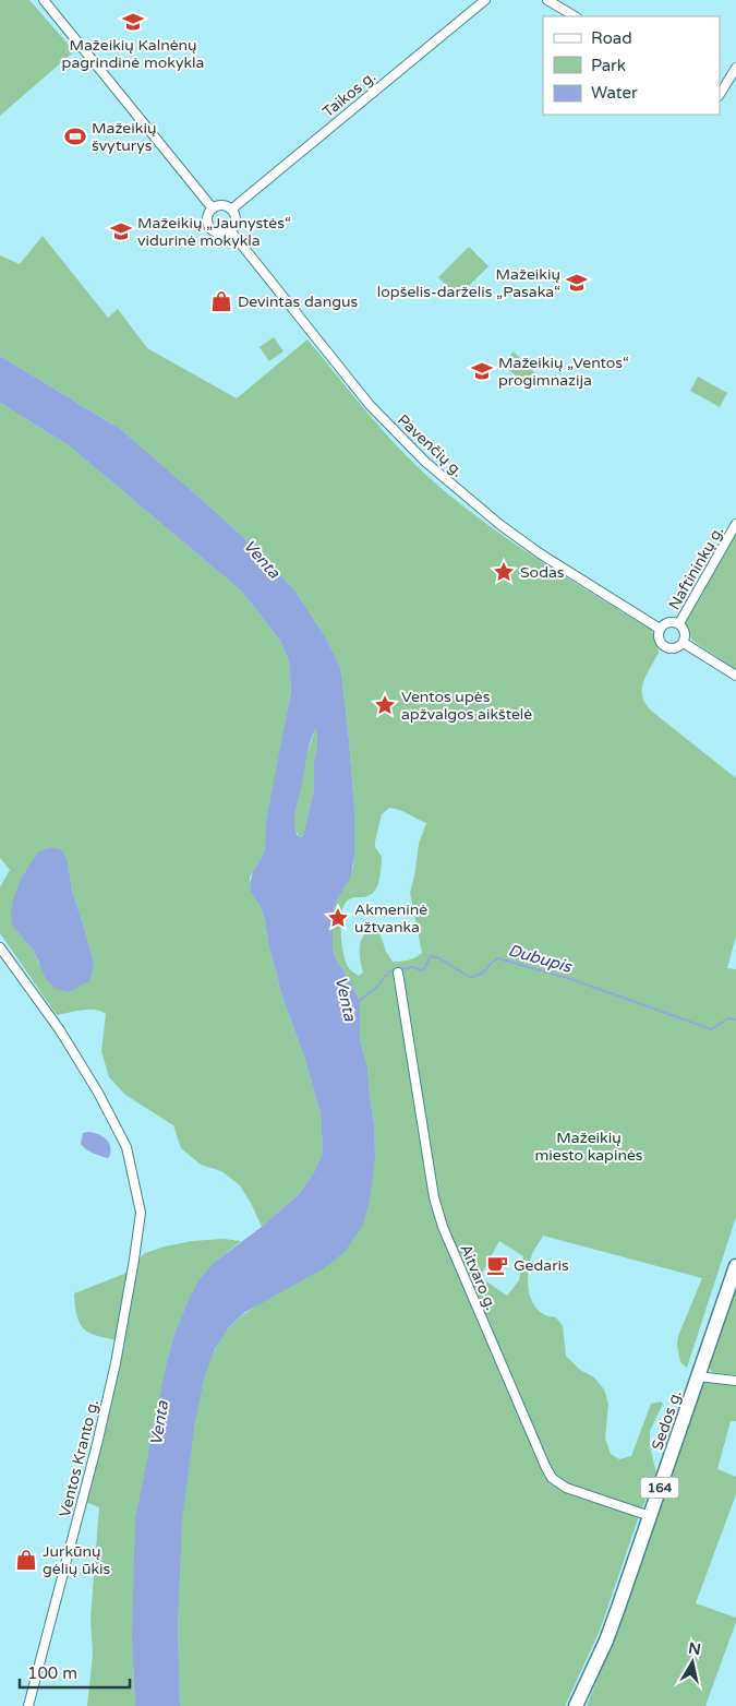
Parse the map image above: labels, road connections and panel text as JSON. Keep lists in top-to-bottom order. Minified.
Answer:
{"streets":{"main road":["Sedos g.","164"],"street":["Taikos g.","Pavenčių g.","Naftininkų g.","Aitvaro g.","Ventos Kranto g."]},"crossings":[["Taikos g.","Pavenčių g."],["Pavenčių g.","Naftininkų g."],["Aitvaro g.","Sedos g."]],"water":["Venta","Dubupis"],"parks":["Mažeikių miesto kapinės"],"places":{"school or university":["Mažeikių Kalnėnų pagrindinė mokykla","Mažeikių „Jaunystės“ vidurinė mokykla","Mažeikių lopšelis-darželis „Pasaka“","Mažeikių „Ventos“ progimnazija"],"sports":["Mažeikių švyturys"],"shop":["Devintas dangus","Jurkūnų gėlių ūkis"],"place":["Sodas","Ventos upės apžvalgos aikštelė","Akmeninė užtvanka"],"cafe":["Gedaris"]},"legend":["Road","Park","Water"],"scale_bar":"100 m","north":"top"}
